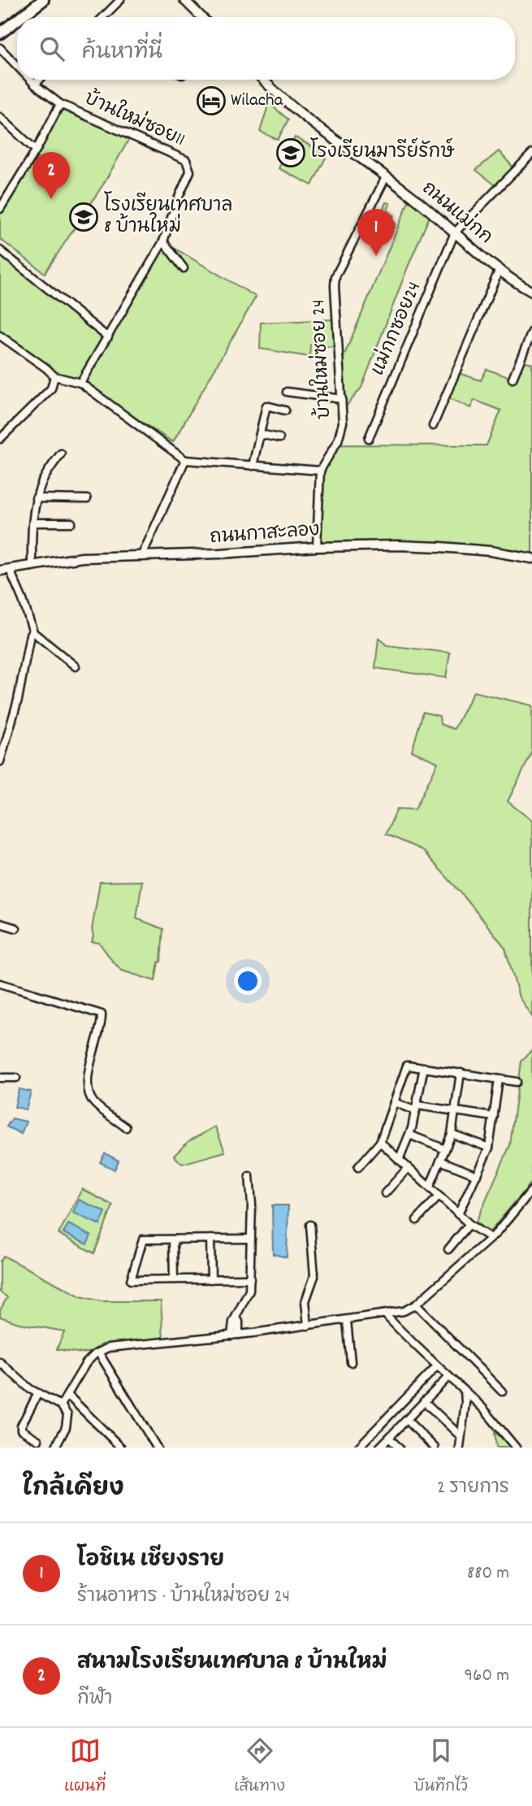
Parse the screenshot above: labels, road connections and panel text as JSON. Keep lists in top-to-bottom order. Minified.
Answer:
{"streets":{"street":["บ้านใหม่ซอย11","ถนนแม่กก","แม่กกซอย24","บ้านใหม่ซอย 24","ถนนกาสะลอง"]},"crossings":[["ถนนแม่กก","แม่กกซอย24"],["ถนนแม่กก","บ้านใหม่ซอย 24"],["บ้านใหม่ซอย 24","ถนนกาสะลอง"]],"places":{"hotel":["Wilacha"],"school or university":["โรงเรียนมารีย์รักษ์","โรงเรียนเทศบาล 8 บ้านใหม่"]},"page":{"search":"ค้นหาที่นี่","pins":["2","1"],"heading":["ใกล้เคียง","2 รายการ"],"list":[{"mark":"1","name":"โอชิเน เชียงราย","note":"ร้านอาหาร · บ้านใหม่ซอย 24","value":"880 m"},{"mark":"2","name":"สนามโรงเรียนเทศบาล 8 บ้านใหม่","note":"กีฬา","value":"960 m"}],"nav":["แผนที่","เส้นทาง","บันทึกไว้"]}}
